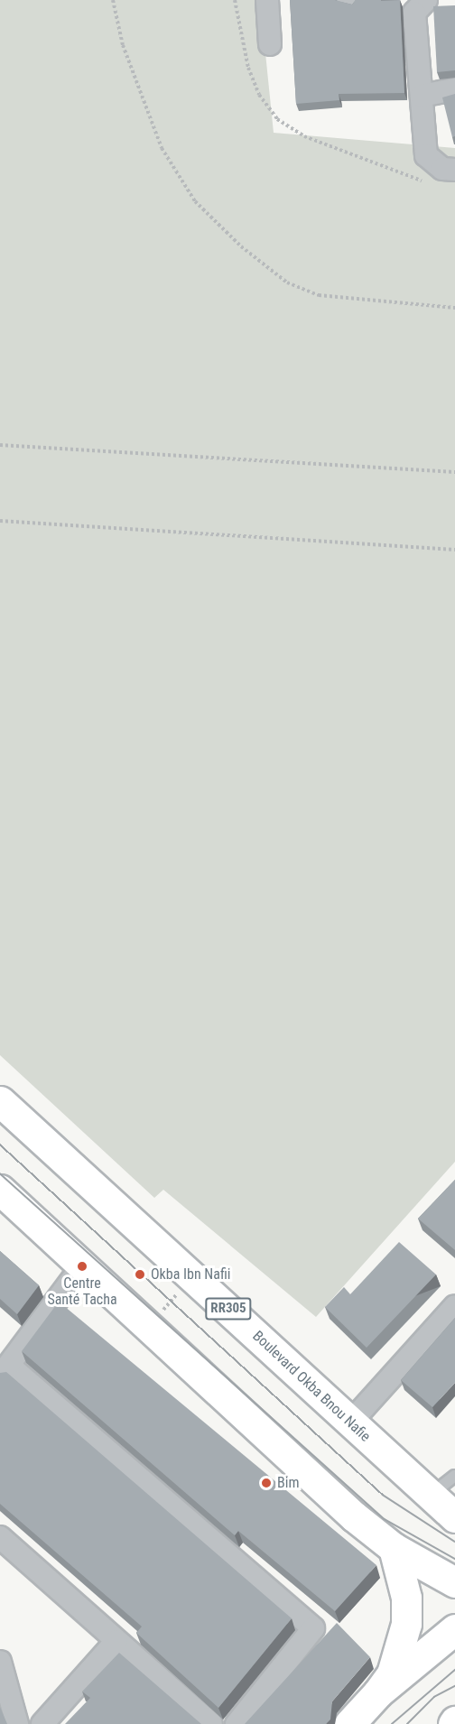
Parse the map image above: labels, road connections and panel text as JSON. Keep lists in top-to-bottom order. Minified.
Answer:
{"streets":{"main road":["RR305","Boulevard Okba Bnou Nafie"]},"places":["Centre Santé Tacha","Okba Ibn Nafii","Bim"]}
